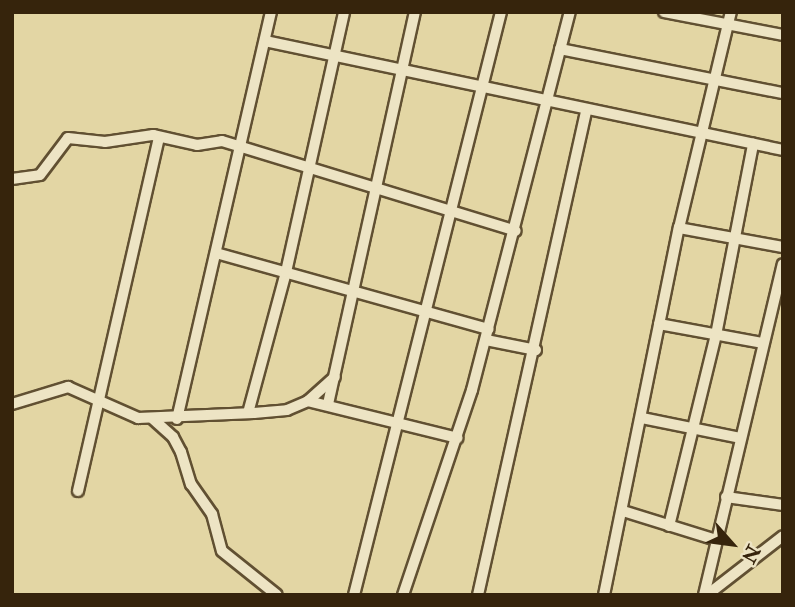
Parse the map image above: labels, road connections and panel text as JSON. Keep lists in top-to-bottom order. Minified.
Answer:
{"north":"bottom right"}
